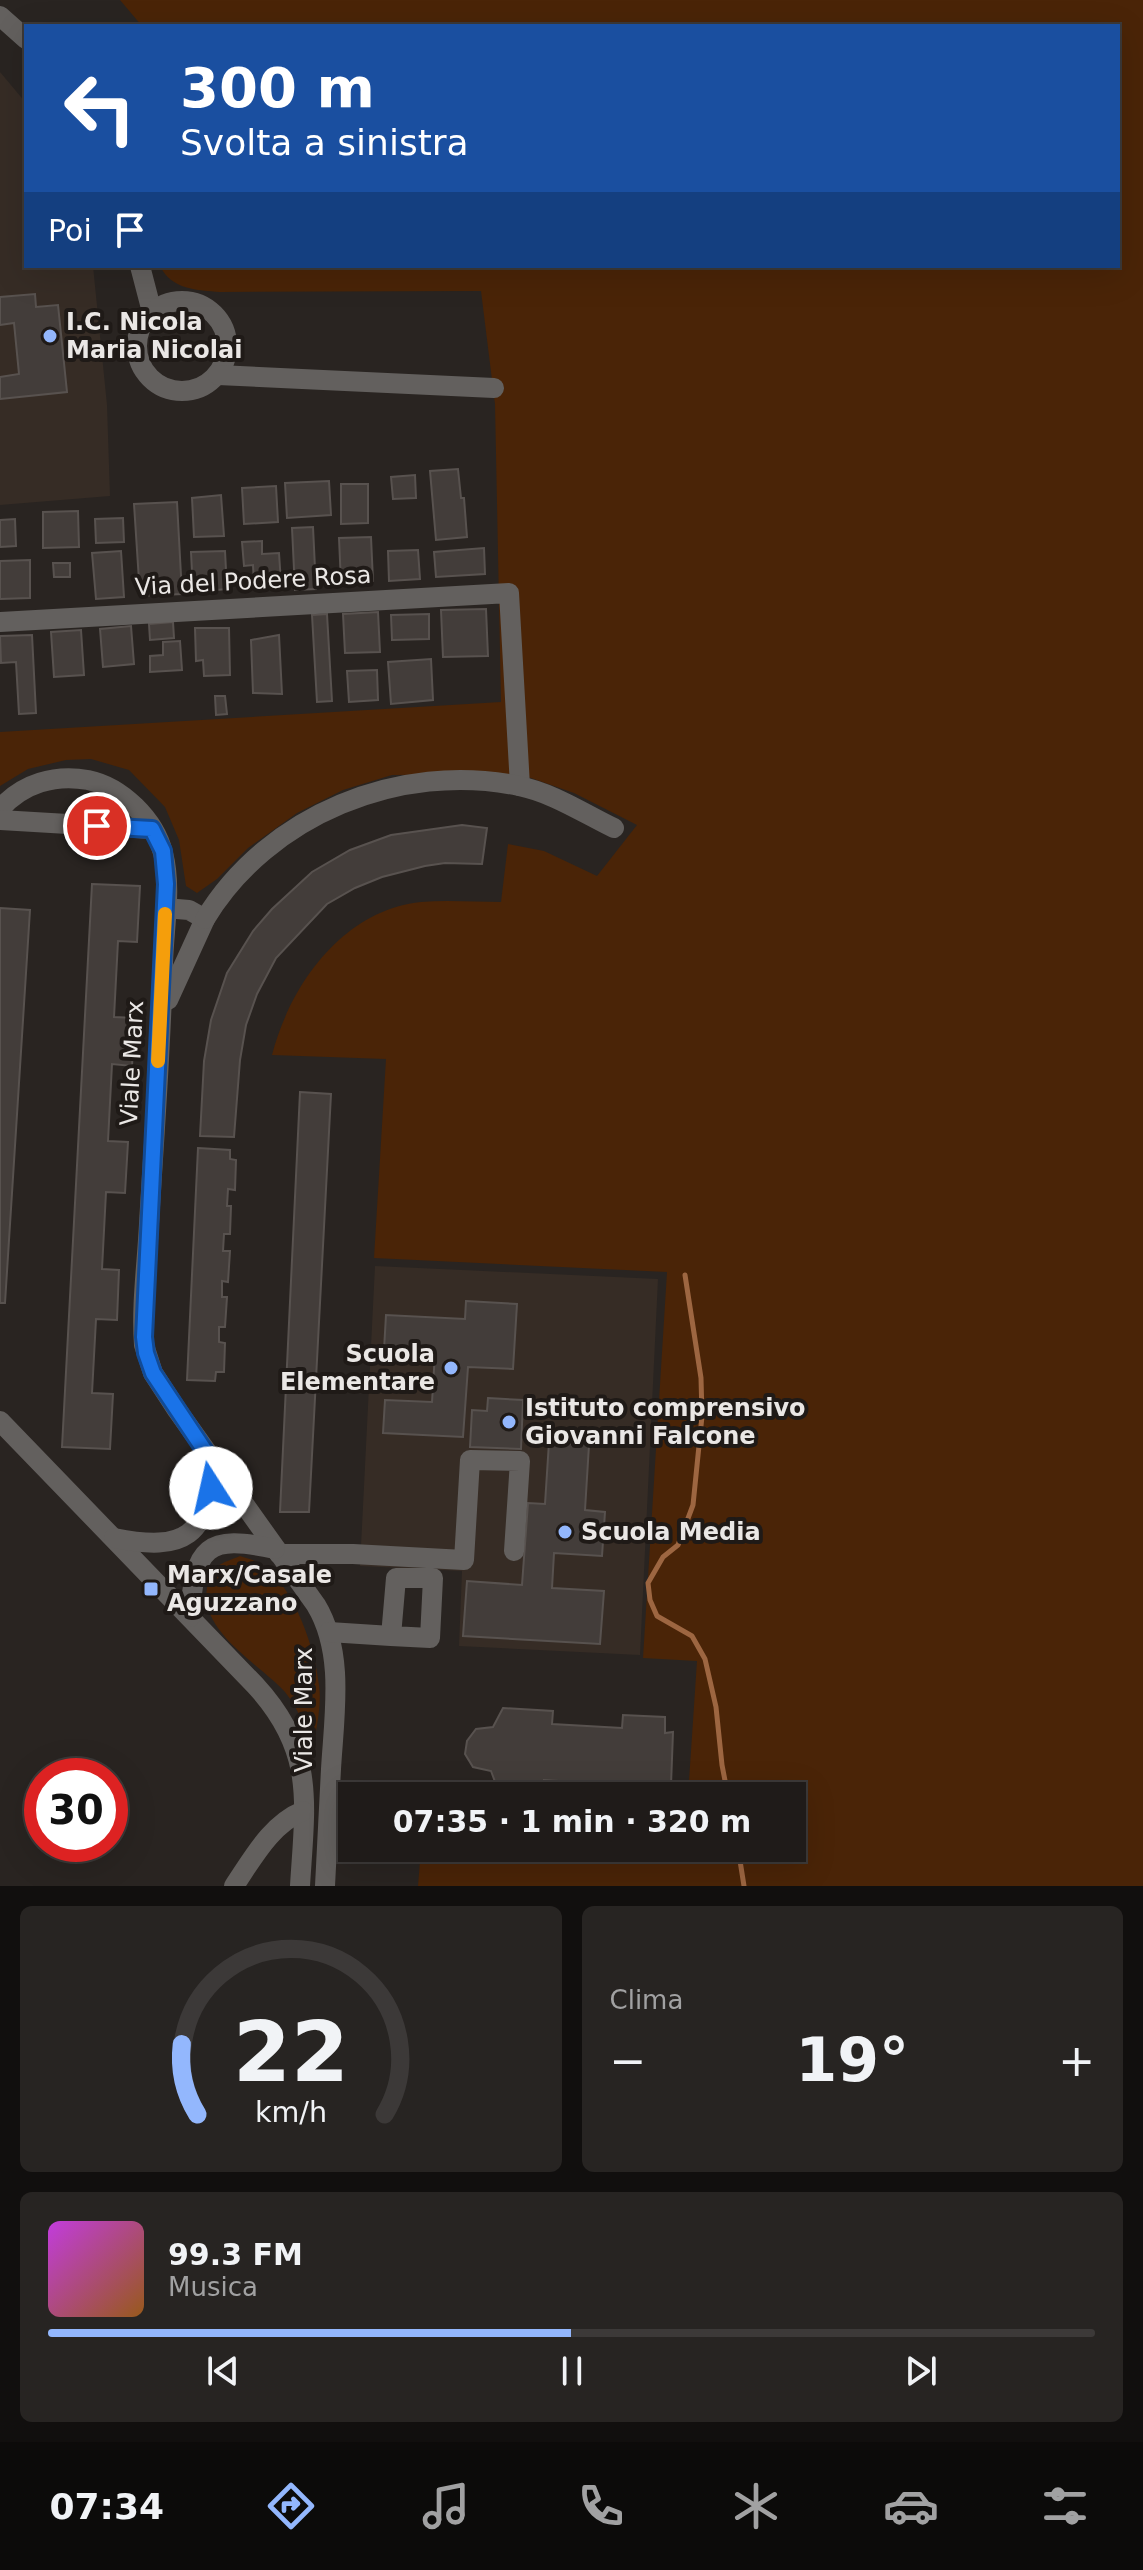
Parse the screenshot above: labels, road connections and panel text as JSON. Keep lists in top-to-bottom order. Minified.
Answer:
{"streets":{"street":["Via del Podere Rosa","Viale Marx"]},"places":{"other":["I.C. Nicola Maria Nicolai","Scuola Elementare","Istituto comprensivo Giovanni Falcone","Scuola Media"],"transit":["Marx/Casale Aguzzano"]},"page":{"turn":["300 m","Svolta a sinistra"],"then":"Poi","limit":"30","trip":"07:35 · 1 min · 320 m","tile":"Clima","heat":["−","19°","+"],"song":["99.3 FM","Musica"],"tabs":"07:34","gauge":["22","km/h"]}}
